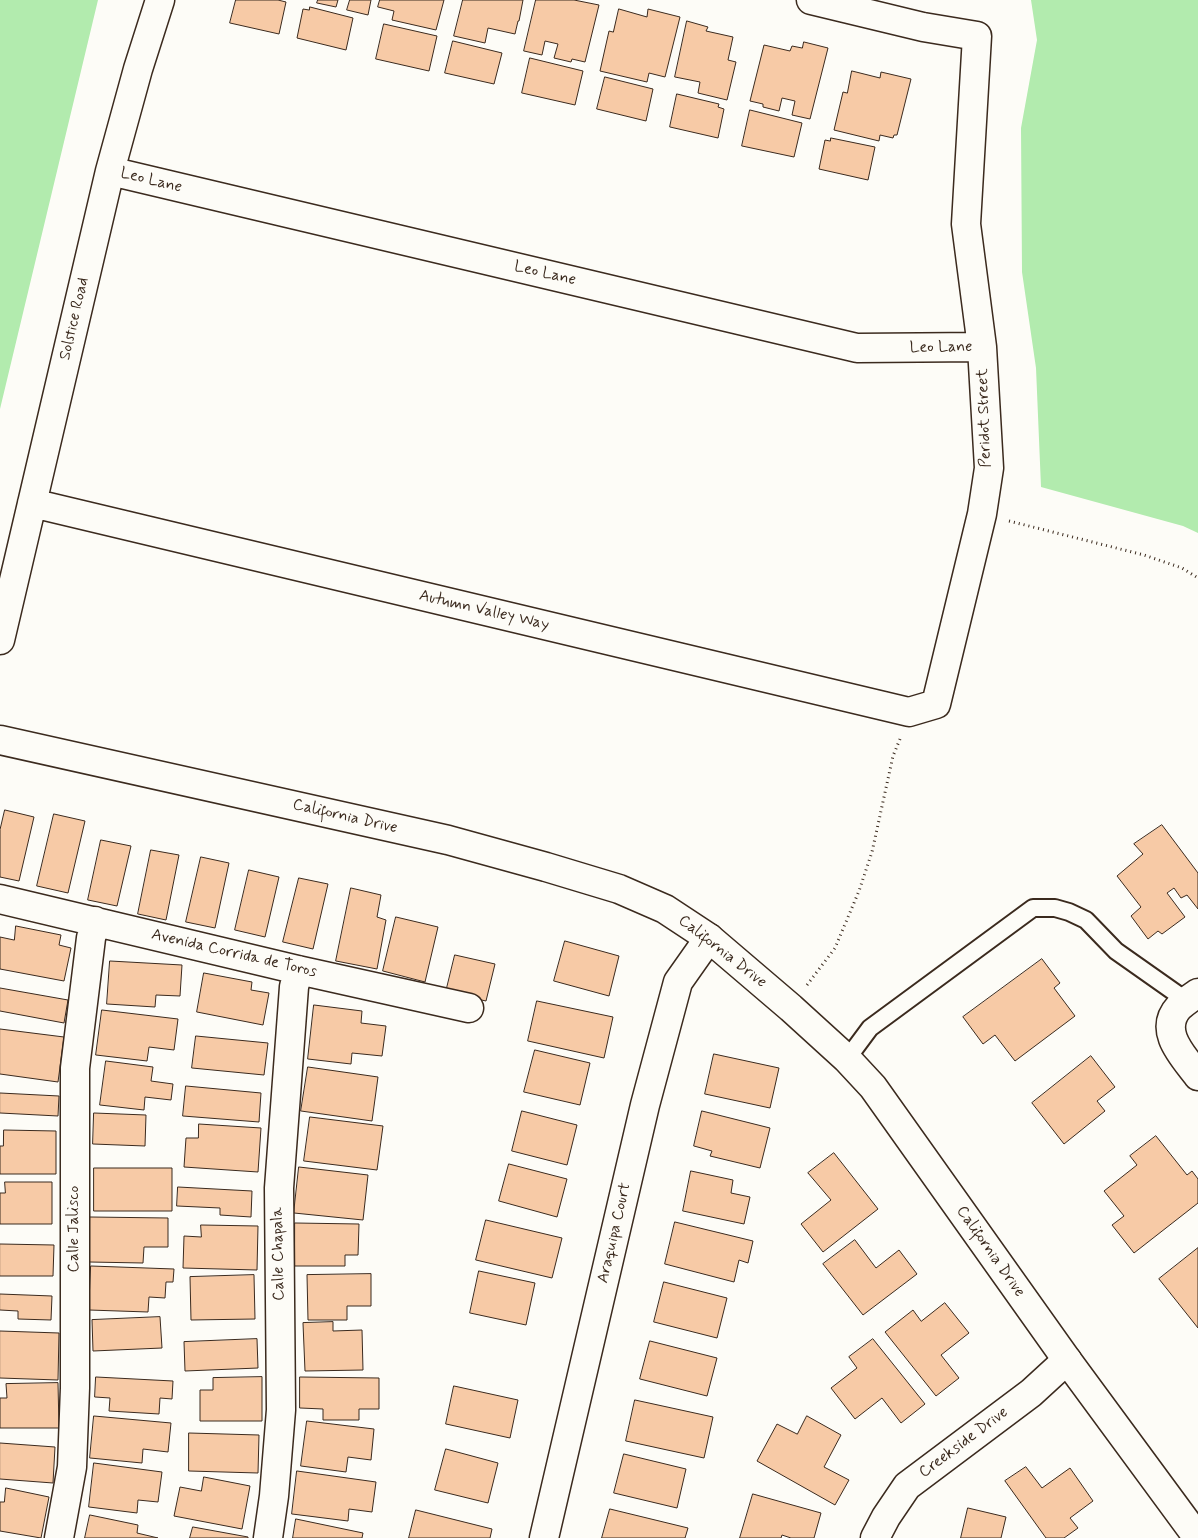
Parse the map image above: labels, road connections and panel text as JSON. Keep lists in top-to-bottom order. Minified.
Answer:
{"streets":{"street":["Leo Lane","Solstice Road","Peridot Street","Autumn Valley Way","California Drive","Avenida Corrida de Toros","Calle Jalisco","Araquipa Court","Calle Chapala","Creekside Drive"]},"crossings":[["Leo Lane","Solstice Road"],["Leo Lane","Peridot Street"],["Solstice Road","Autumn Valley Way"],["Peridot Street","Autumn Valley Way"],["California Drive","Araquipa Court"],["California Drive","Creekside Drive"],["Avenida Corrida de Toros","Calle Jalisco"],["Avenida Corrida de Toros","Calle Chapala"]]}
